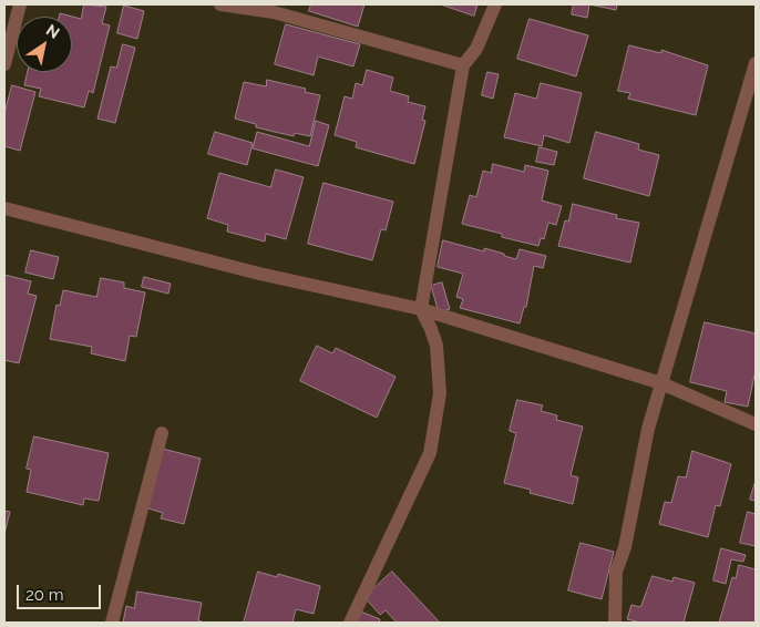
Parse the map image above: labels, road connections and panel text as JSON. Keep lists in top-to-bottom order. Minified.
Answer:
{"scale_bar":"20 m","north":"top right"}
